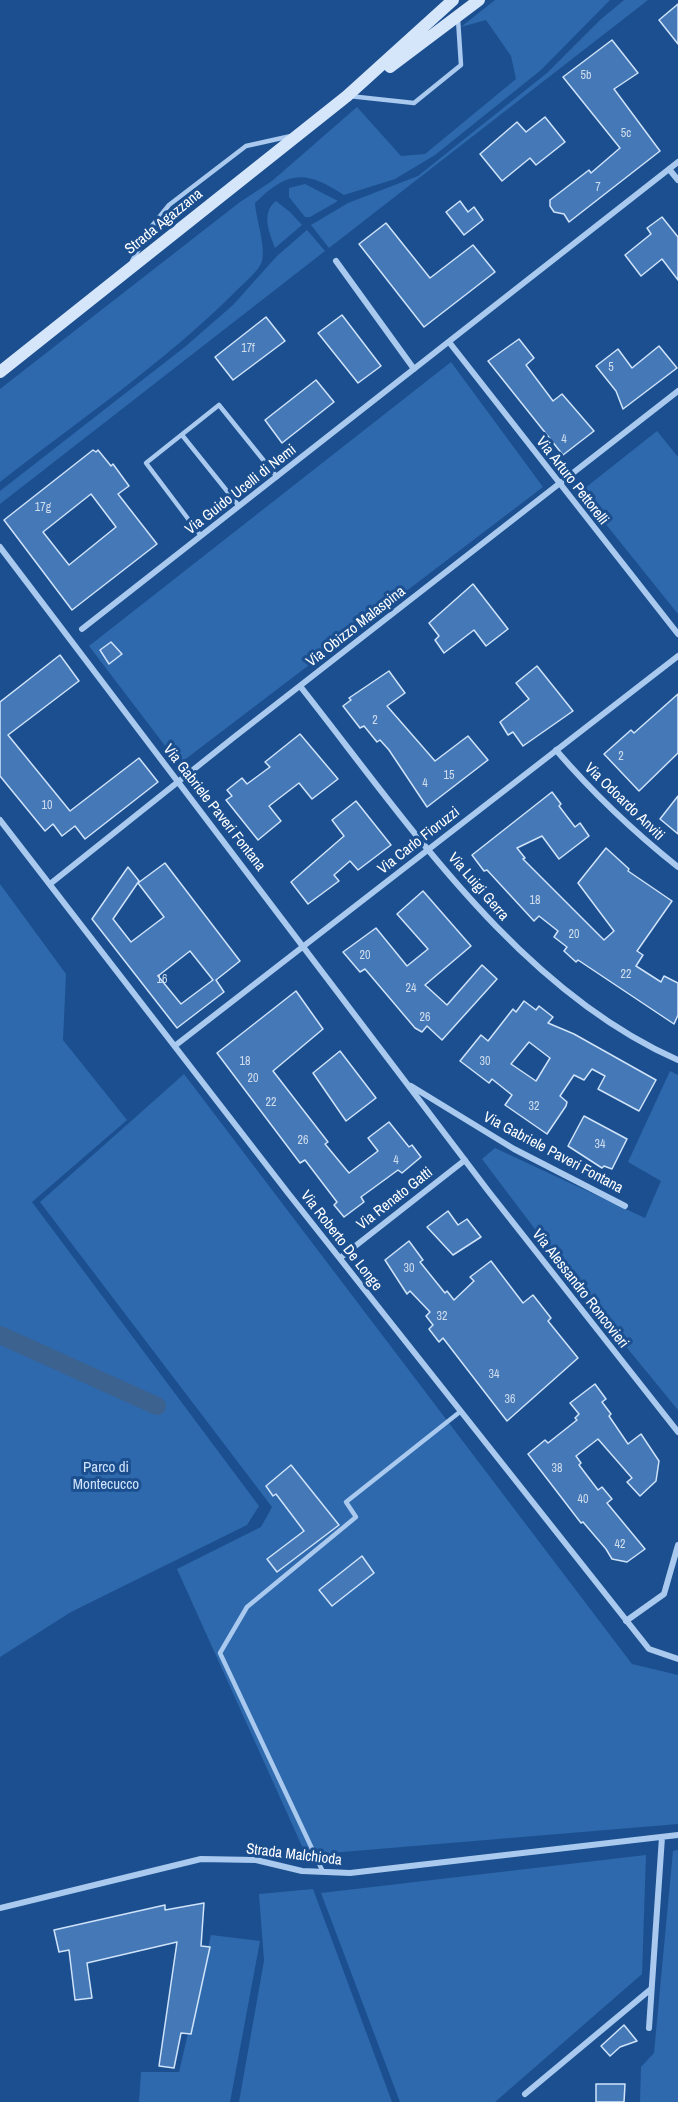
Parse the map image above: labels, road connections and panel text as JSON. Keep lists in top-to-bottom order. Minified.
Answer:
{"streets":{"main road":["Strada Agazzana"],"street":["Via Arturo Pettorelli","Via Guido Ucelli di Nemi","Via Obizzo Malaspina","Via Odoardo Anviti","Via Gabriele Paveri Fontana","Via Carlo Fioruzzi","Via Luigi Gerra","Via Renato Gatti","Via Roberto De Longe","Via Alessandro Roncovieri","Strada Malchioda"]},"crossings":[["Via Arturo Pettorelli","Via Guido Ucelli di Nemi"],["Via Arturo Pettorelli","Via Obizzo Malaspina"],["Via Obizzo Malaspina","Via Gabriele Paveri Fontana"],["Via Obizzo Malaspina","Via Luigi Gerra"],["Via Obizzo Malaspina","Via Roberto De Longe"],["Via Odoardo Anviti","Via Carlo Fioruzzi"],["Via Gabriele Paveri Fontana","Via Carlo Fioruzzi"],["Via Gabriele Paveri Fontana","Via Renato Gatti"],["Via Gabriele Paveri Fontana","Via Alessandro Roncovieri"],["Via Carlo Fioruzzi","Via Luigi Gerra"],["Via Carlo Fioruzzi","Via Roberto De Longe"],["Via Renato Gatti","Via Roberto De Longe"],["Via Renato Gatti","Via Alessandro Roncovieri"]],"parks":["Parco di Montecucco"],"house_numbers":["5b","5c","7","17f","5","4","17g","2","2","15","4","10","18","20","20","22","16","24","26","18","30","20","22","32","26","34","4","30","32","34","36","38","40","42"]}
